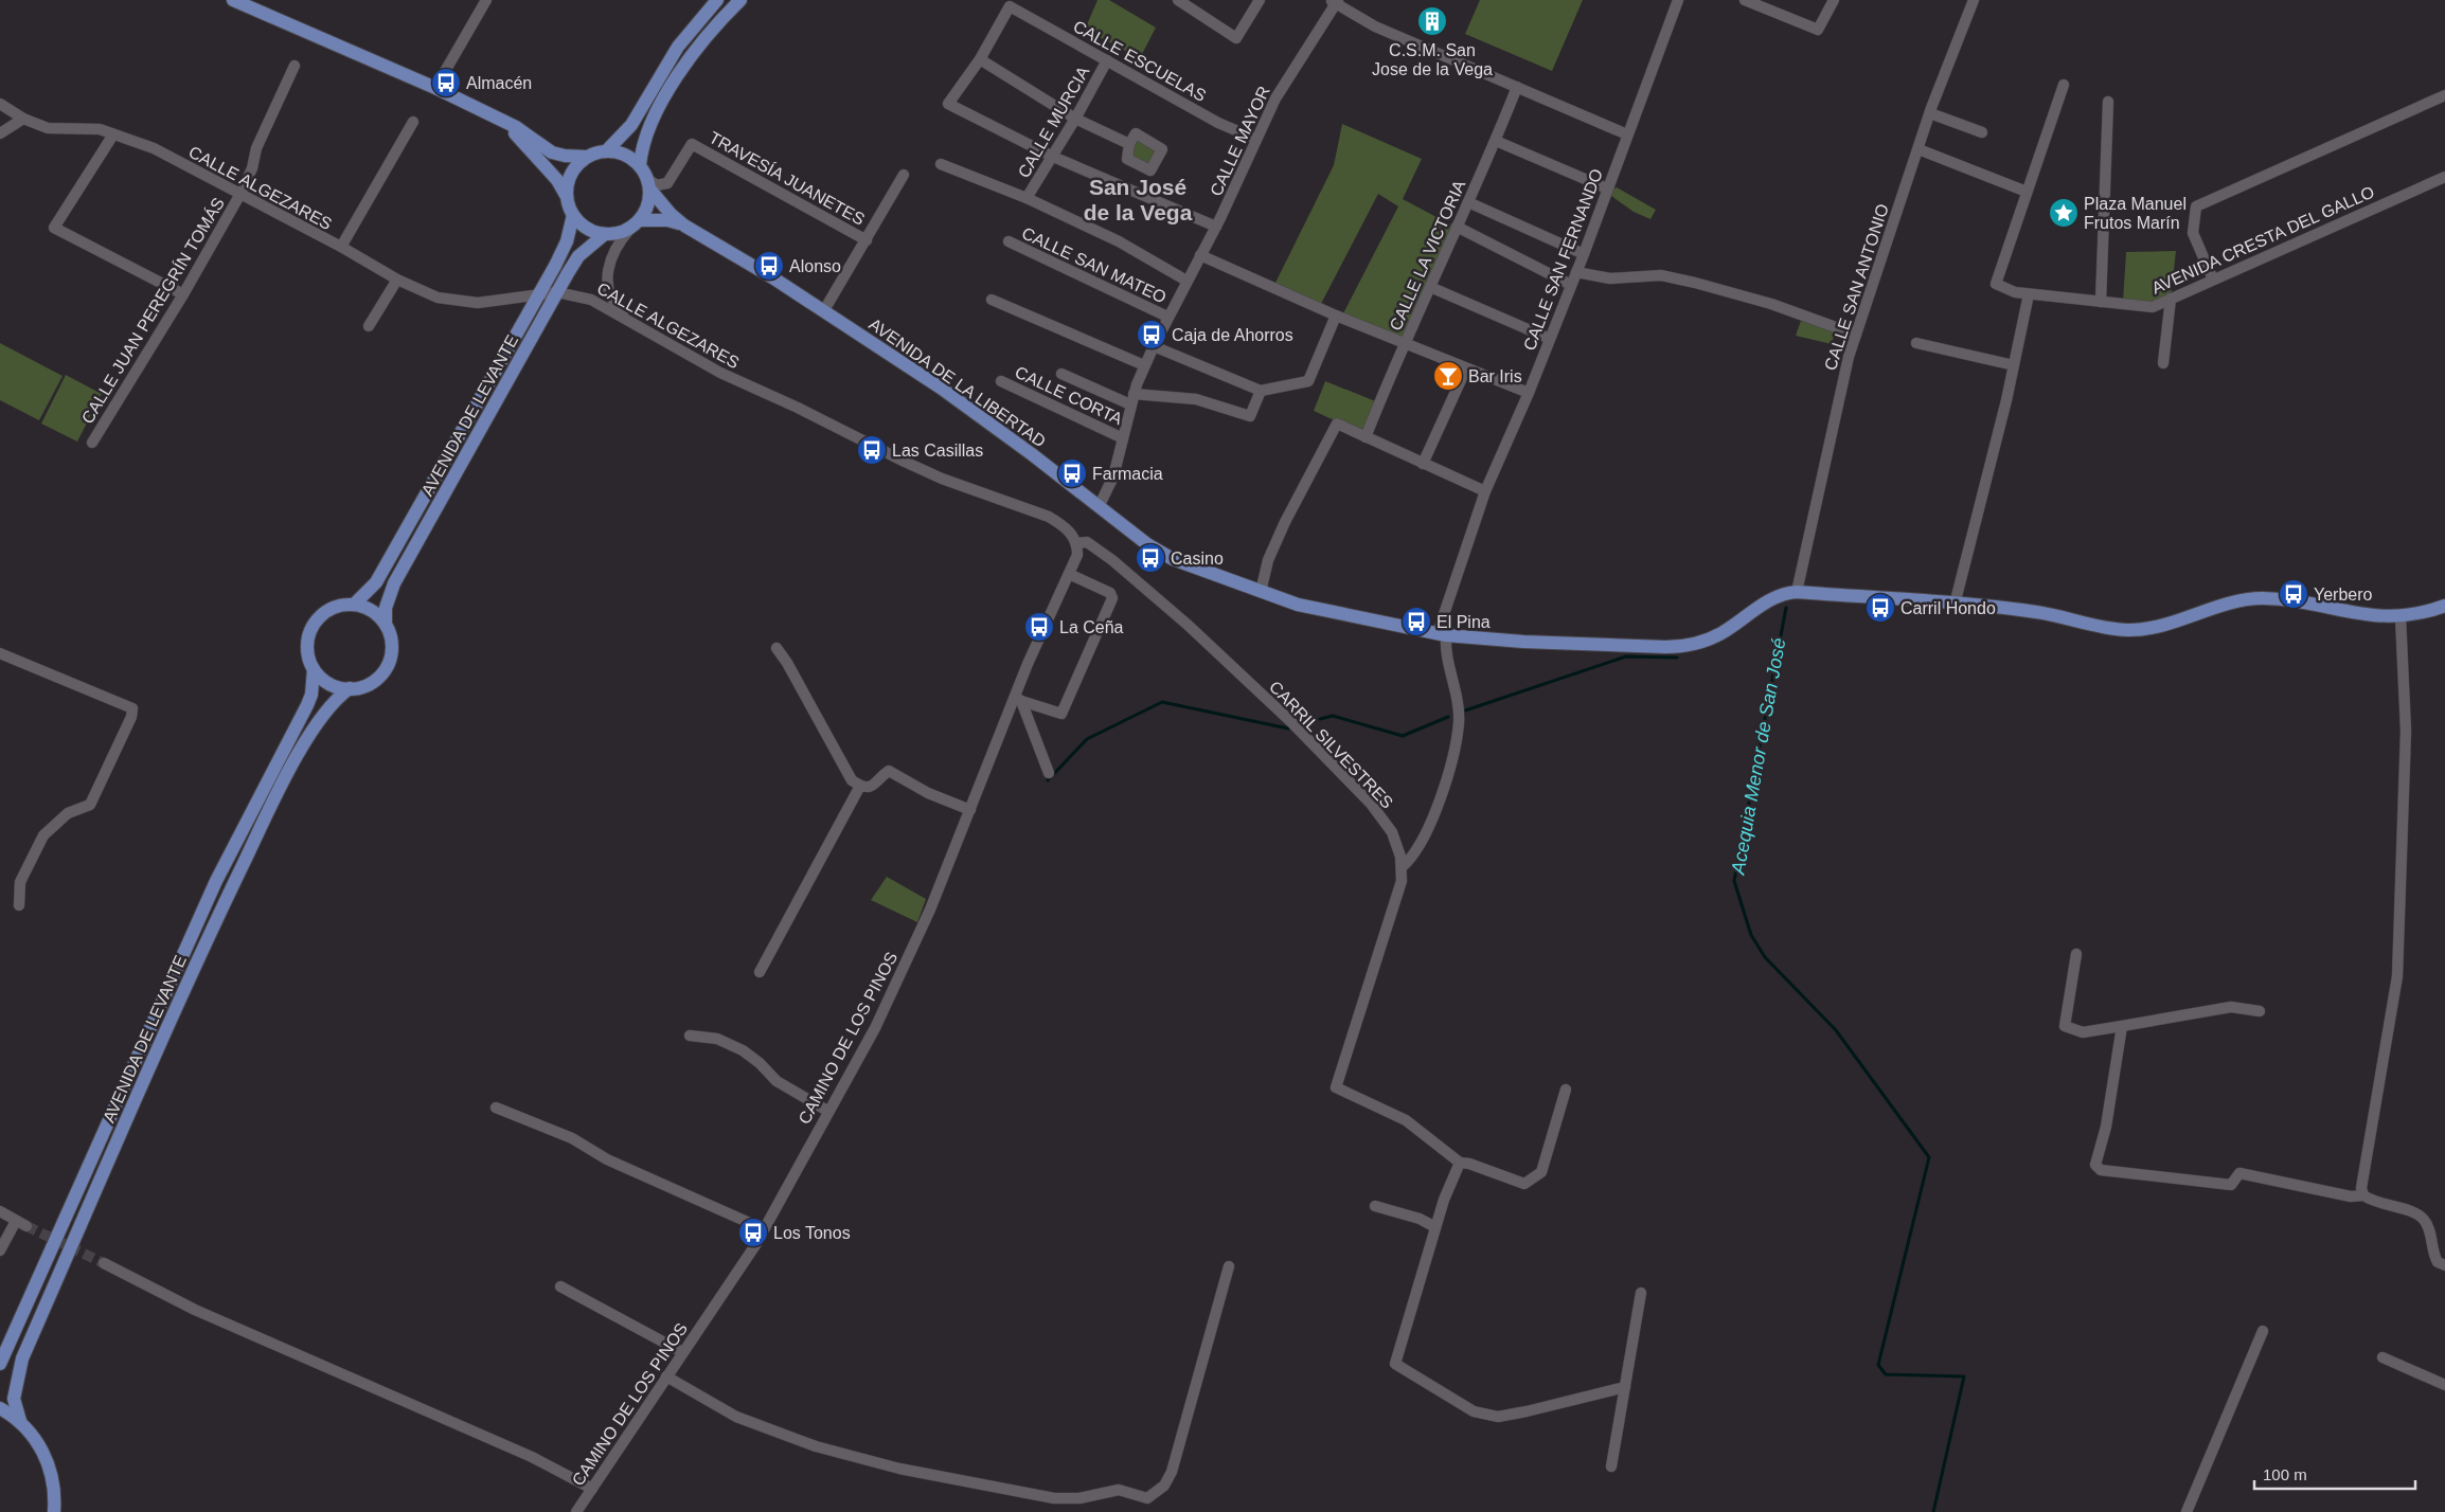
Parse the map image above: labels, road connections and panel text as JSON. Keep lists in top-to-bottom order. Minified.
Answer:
{"streets":{"main road":["AVENIDA DE LA LIBERTAD","AVENIDA DE LEVANTE"],"street":["CALLE ESCUELAS","CALLE MURCIA","CALLE MAYOR","TRAVESÍA JUANETES","CALLE ALGEZARES","AVENIDA CRESTA DEL GALLO","CALLE LA VICTORIA","CALLE SAN FERNANDO","CALLE SAN MATEO","CALLE SAN ANTONIO","CALLE JUAN PEREGRÍN TOMÁS","CALLE CORTA","CARRIL SILVESTRES","CAMINO DE LOS PINOS"]},"crossings":[["CALLE ESCUELAS","CALLE MURCIA"],["CALLE ESCUELAS","CALLE MAYOR"],["CALLE MAYOR","CALLE SAN MATEO"],["CALLE MAYOR","AVENIDA DE LA LIBERTAD"],["CALLE MAYOR","CALLE CORTA"],["TRAVESÍA JUANETES","AVENIDA DE LA LIBERTAD"],["TRAVESÍA JUANETES","AVENIDA DE LEVANTE"],["CALLE ALGEZARES","CALLE JUAN PEREGRÍN TOMÁS"],["CALLE ALGEZARES","AVENIDA DE LEVANTE"],["CALLE ALGEZARES","CARRIL SILVESTRES"],["CALLE ALGEZARES","CAMINO DE LOS PINOS"],["CALLE SAN FERNANDO","AVENIDA DE LA LIBERTAD"],["CALLE SAN ANTONIO","AVENIDA DE LA LIBERTAD"],["AVENIDA DE LA LIBERTAD","AVENIDA DE LEVANTE"],["CARRIL SILVESTRES","CAMINO DE LOS PINOS"]],"districts":["San José de la Vega"],"water":["Acequia Menor de San José"],"places":{"building":["C.S.M. San Jose de la Vega"],"bus stop":["Almacén","Alonso","Caja de Ahorros","Las Casillas","Farmacia","Casino","Yerbero","Carril Hondo","El Pina","La Ceña","Los Tonos"],"place":["Plaza Manuel Frutos Marín"],"bar":["Bar Iris"]},"scale_bar":"100 m"}
